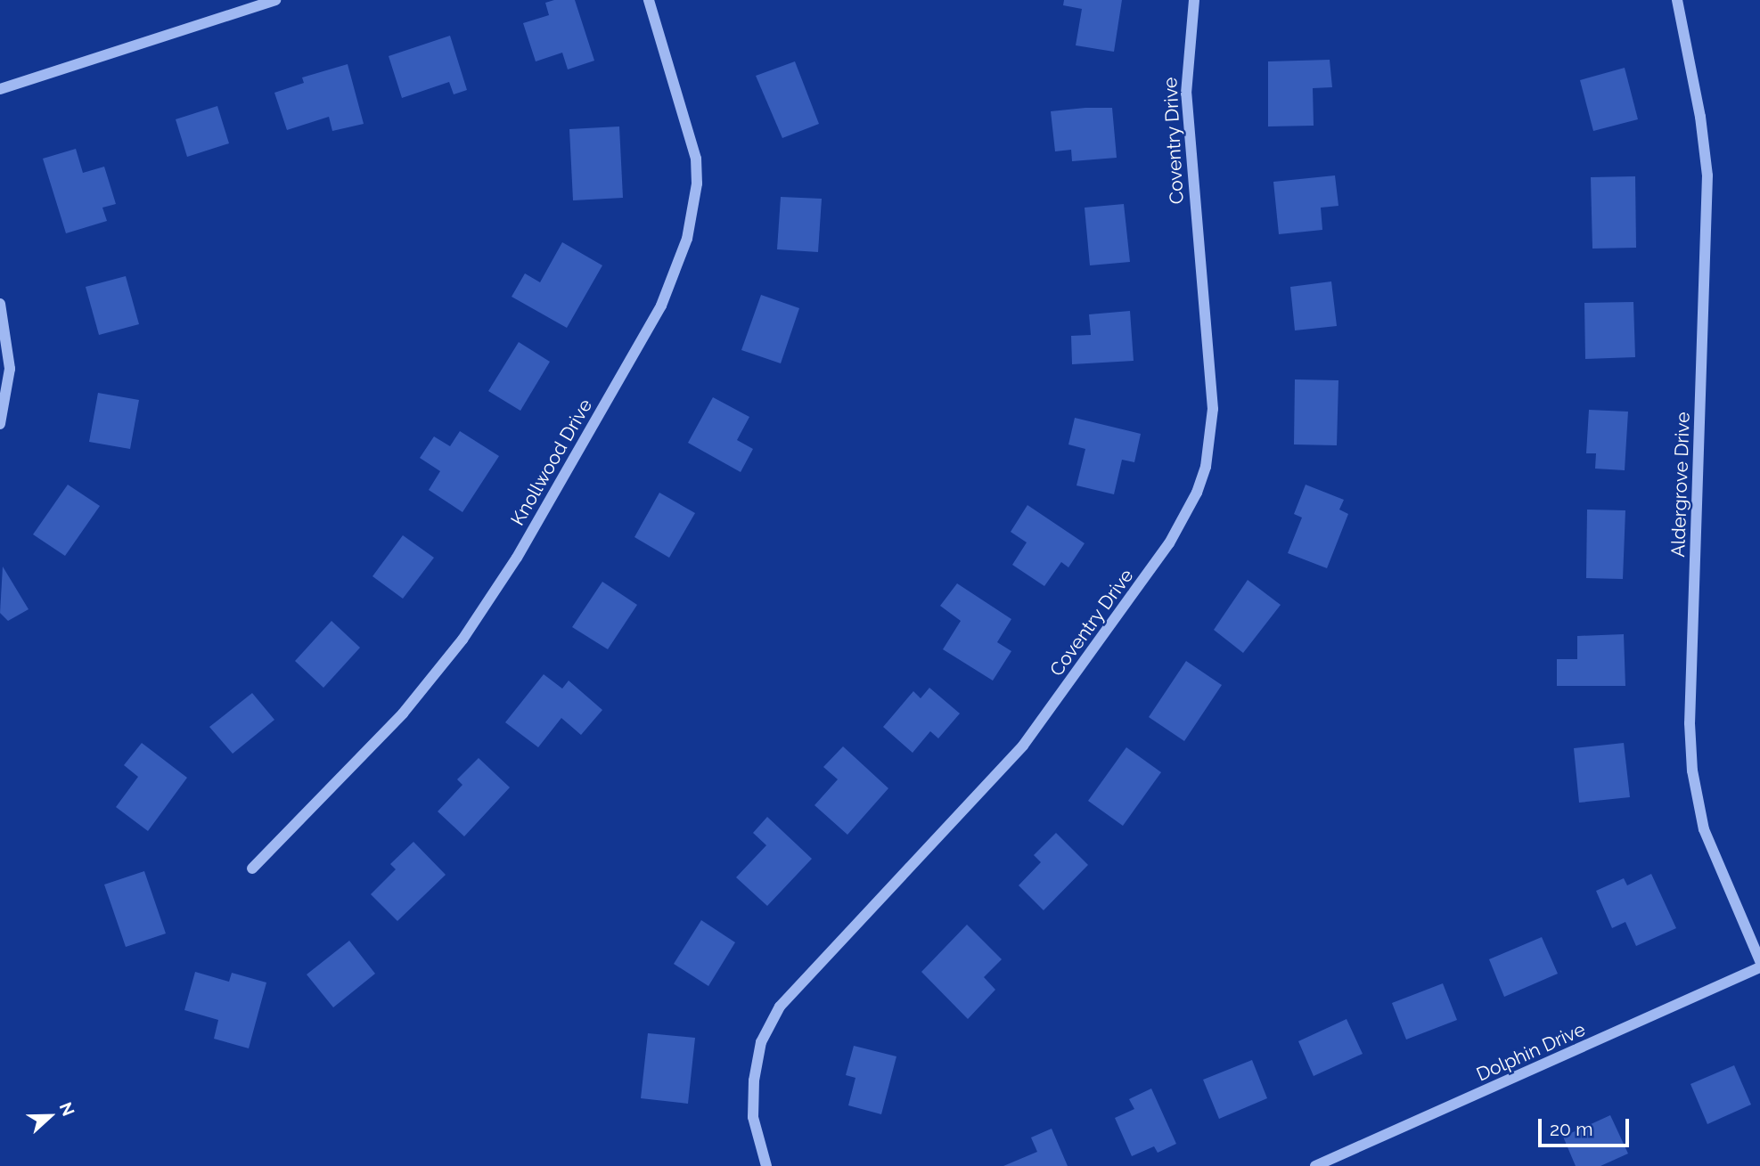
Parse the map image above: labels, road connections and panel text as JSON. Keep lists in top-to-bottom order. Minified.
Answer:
{"streets":{"street":["Coventry Drive","Knollwood Drive","Aldergrove Drive","Dolphin Drive"]},"scale_bar":"20 m","north":"right"}
